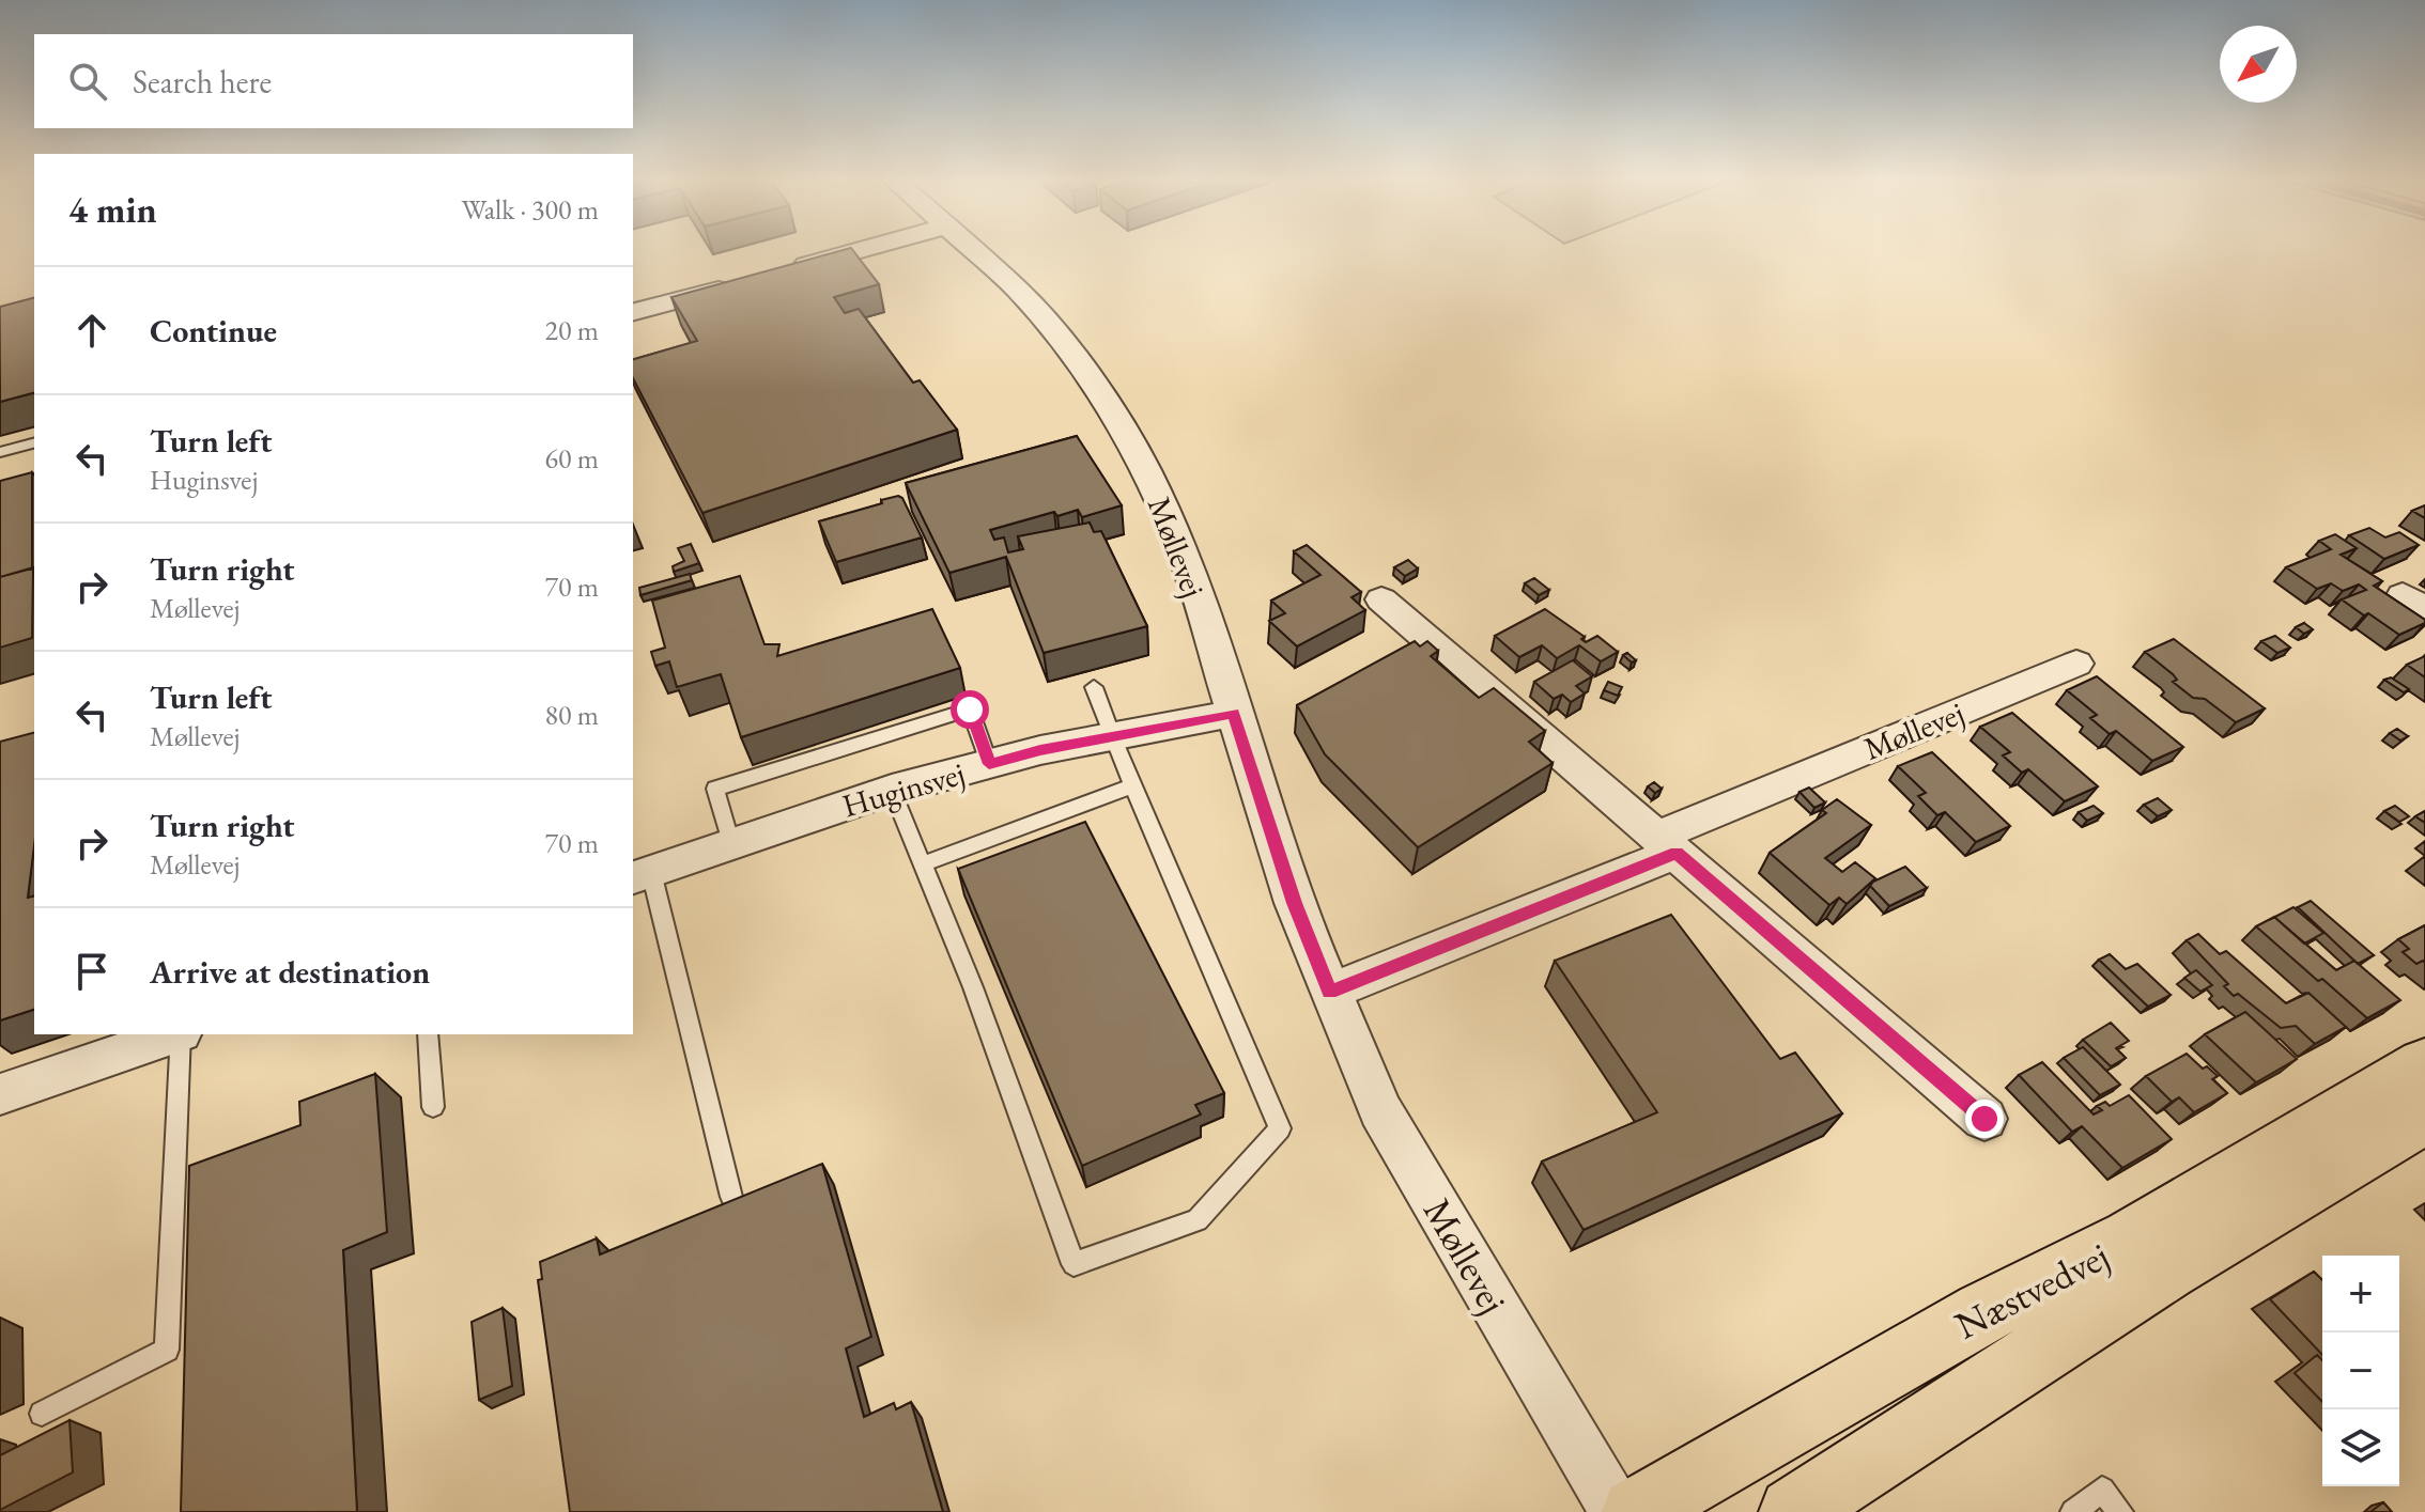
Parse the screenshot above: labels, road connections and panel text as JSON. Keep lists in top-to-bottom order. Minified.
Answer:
{"streets":{"main road":["Næstvedvej"],"street":["Møllevej","Huginsvej"]},"crossings":[["Møllevej","Huginsvej"]],"north":"bottom left","page":{"search":"Search here","heading":["4 min","Walk · 300 m"],"list":[["Continue","20 m"],["Turn left","Huginsvej","60 m"],["Turn right","Møllevej","70 m"],["Turn left","Møllevej","80 m"],["Turn right","Møllevej","70 m"],"Arrive at destination"],"map_buttons":["+","−"]}}
